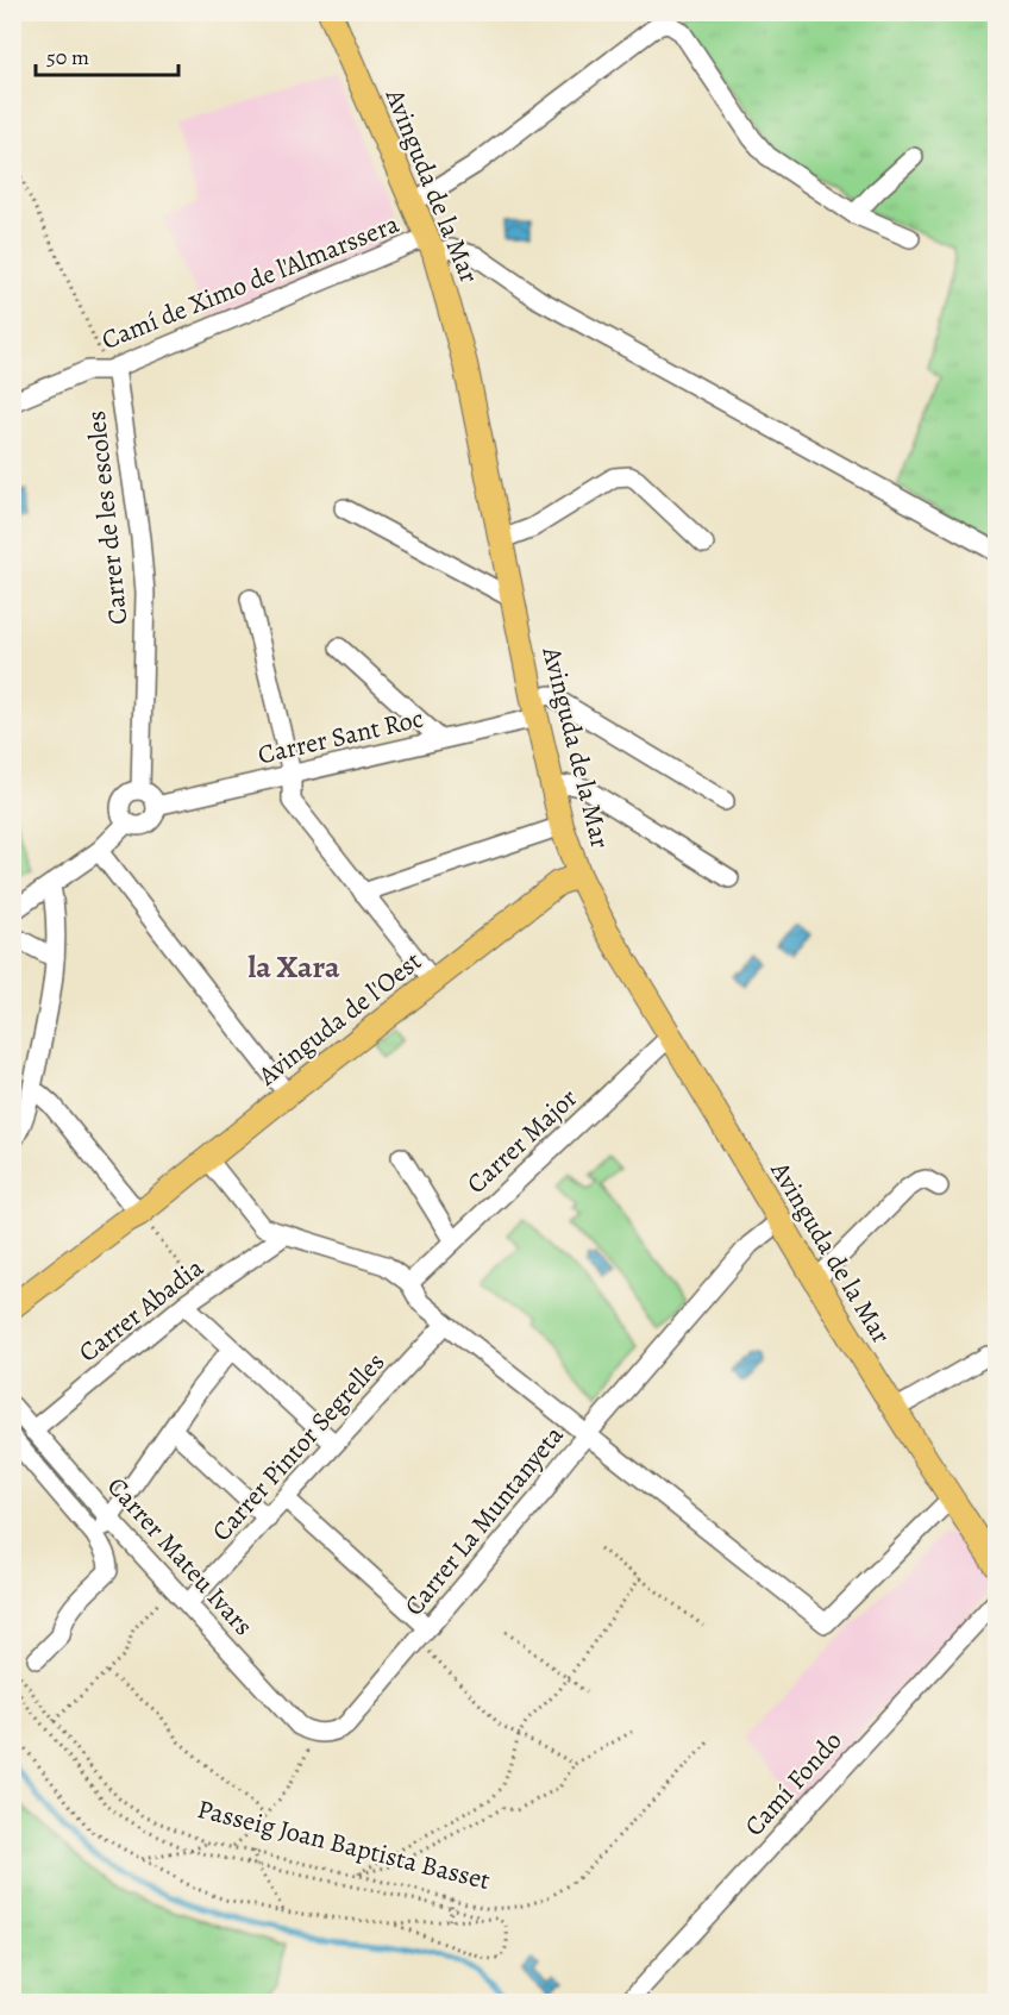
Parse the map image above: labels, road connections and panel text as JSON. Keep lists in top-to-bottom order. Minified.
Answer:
{"streets":{"main road":["Avinguda de la Mar","Avinguda de l'Oest"],"street":["Camí de Ximo de l'Almarssera","Carrer de les escoles","Carrer Sant Roc","Carrer Major","Carrer Abadia","Carrer Pintor Segrelles","Carrer La Muntanyeta","Carrer Mateu Ivars","Camí Fondo"],"path":["Passeig Joan Baptista Basset"]},"crossings":[["Avinguda de la Mar","Camí de Ximo de l'Almarssera"],["Avinguda de la Mar","Carrer Sant Roc"],["Avinguda de la Mar","Avinguda de l'Oest"],["Avinguda de la Mar","Carrer Major"],["Avinguda de la Mar","Carrer La Muntanyeta"],["Camí de Ximo de l'Almarssera","Carrer de les escoles"],["Carrer de les escoles","Carrer Sant Roc"],["Carrer Abadia","Carrer Mateu Ivars"],["Carrer Pintor Segrelles","Carrer Mateu Ivars"],["Carrer La Muntanyeta","Carrer Mateu Ivars"]],"districts":["la Xara"],"scale_bar":"50 m"}
